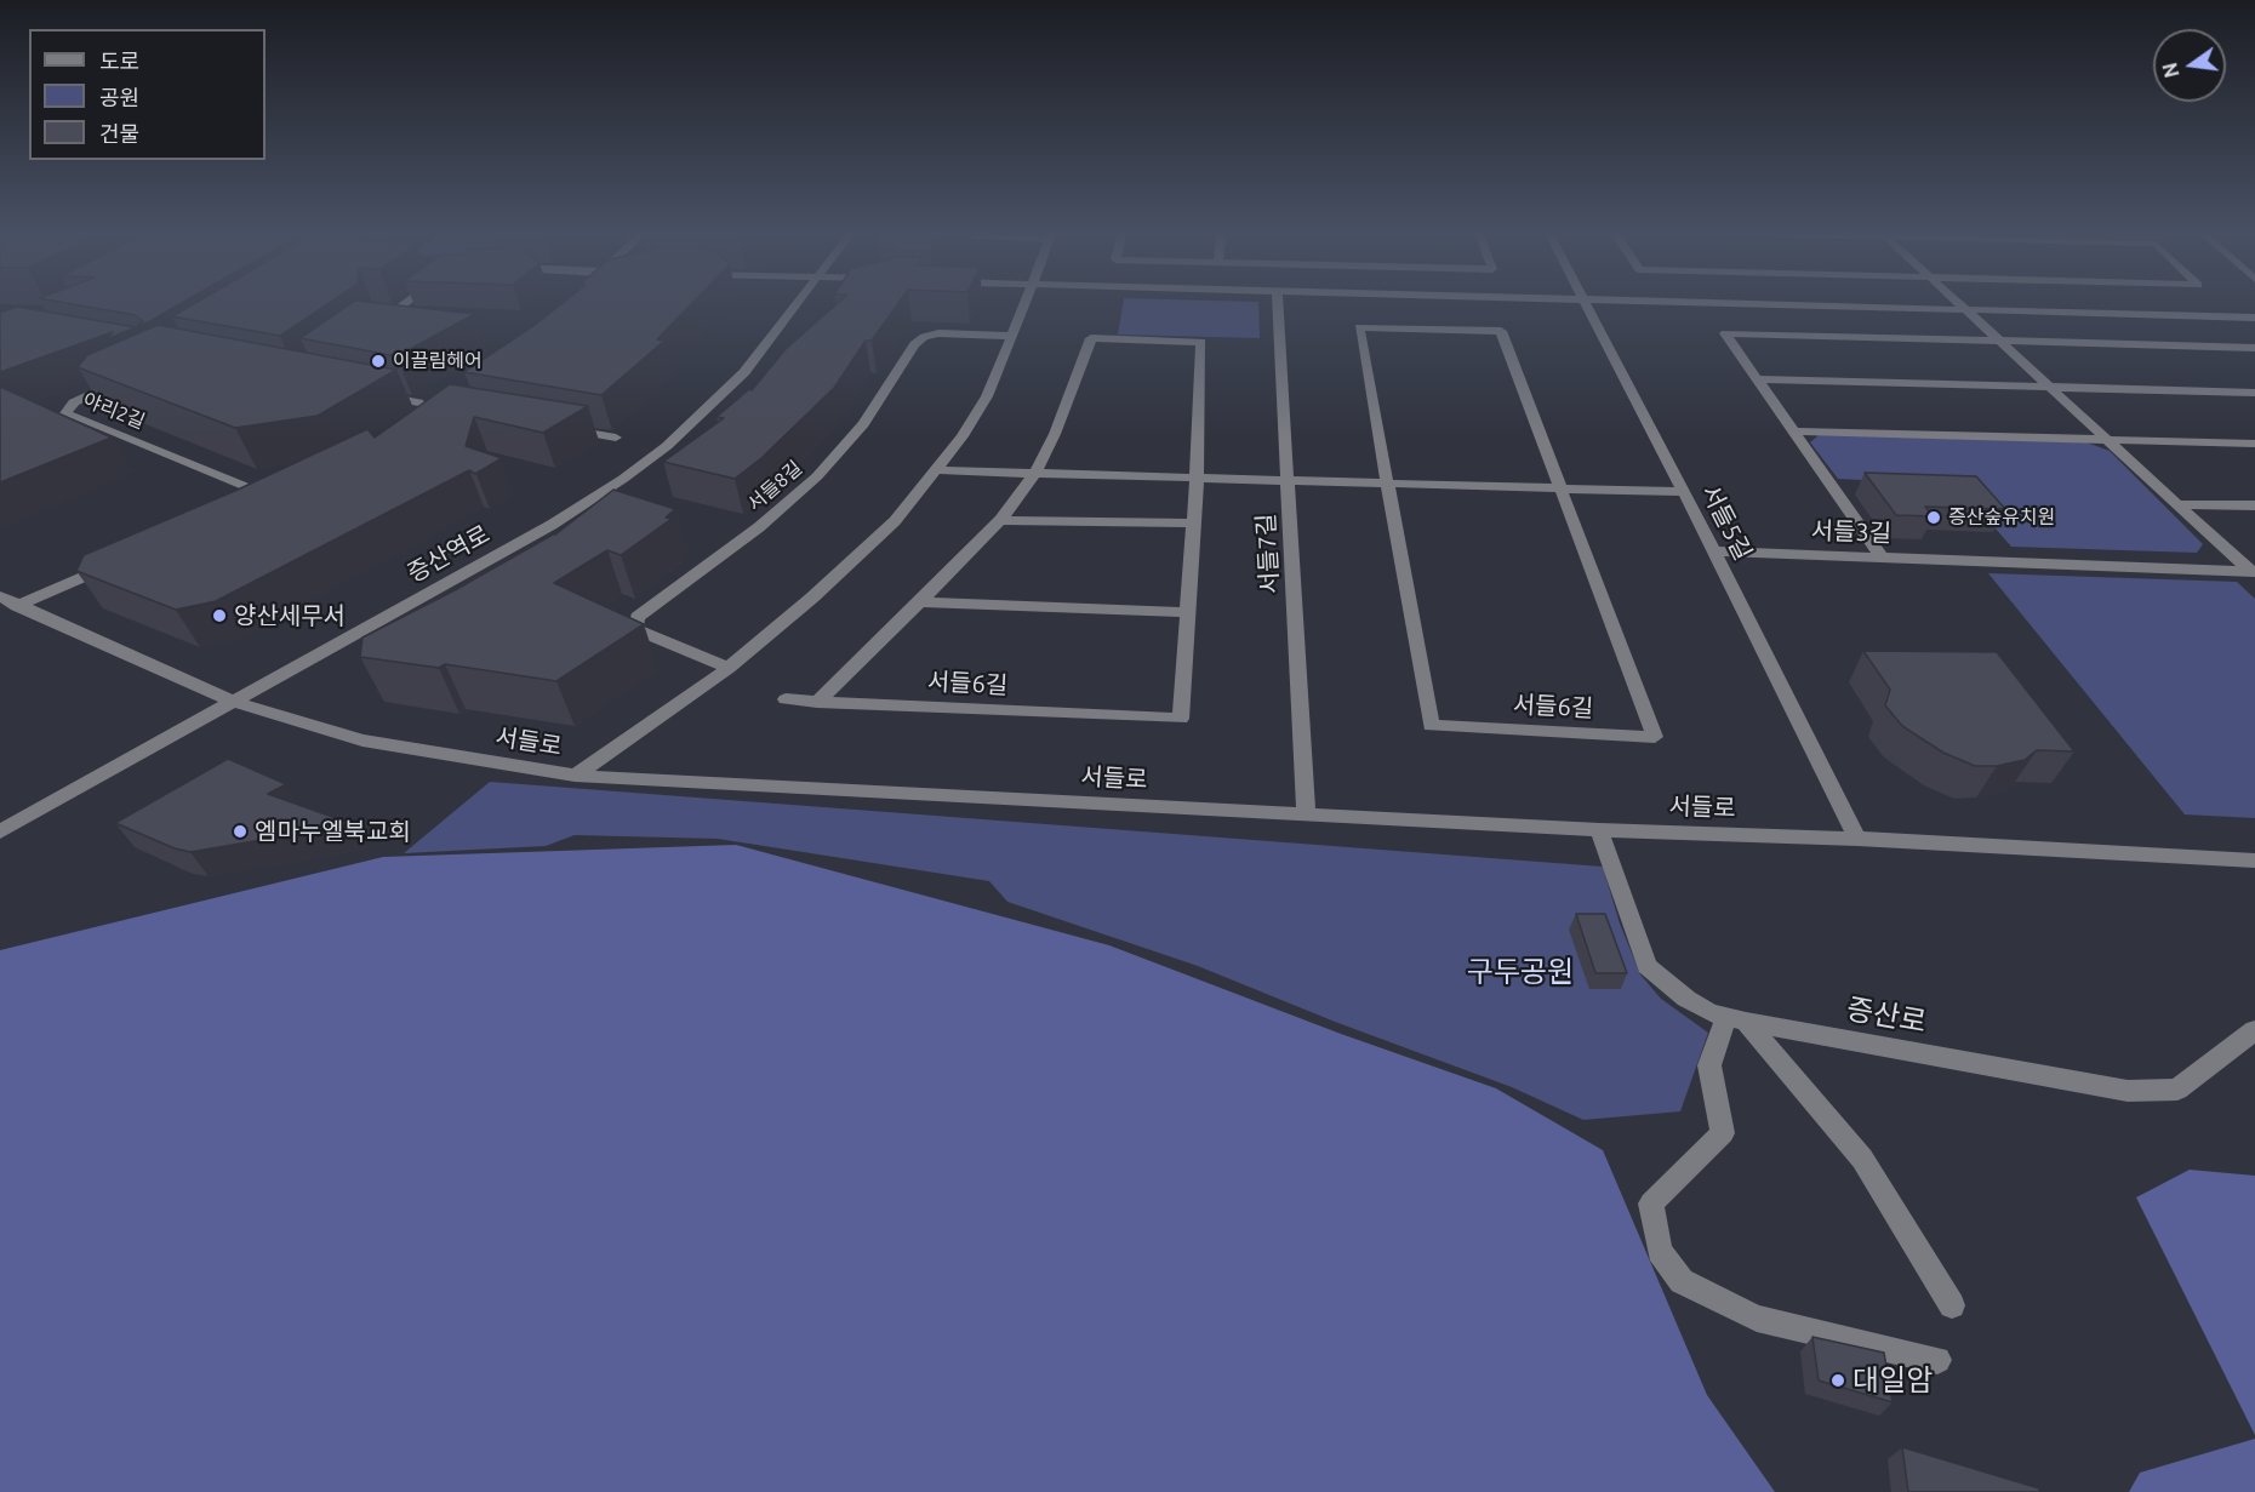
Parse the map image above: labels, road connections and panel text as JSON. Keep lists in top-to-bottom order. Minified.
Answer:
{"streets":{"street":["야리2길","서들8길","서들5길","서들3길","증산역로","서들7길","서들6길","서들로","증산로"]},"crossings":[["서들5길","서들3길"],["서들5길","서들로"],["증산역로","서들로"],["서들7길","서들로"],["서들로","증산로"]],"parks":["구두공원"],"places":["이끌림헤어","증산숲유치원","양산세무서","엠마누엘북교회","대일암"],"legend":["도로","공원","건물"],"north":"left"}
